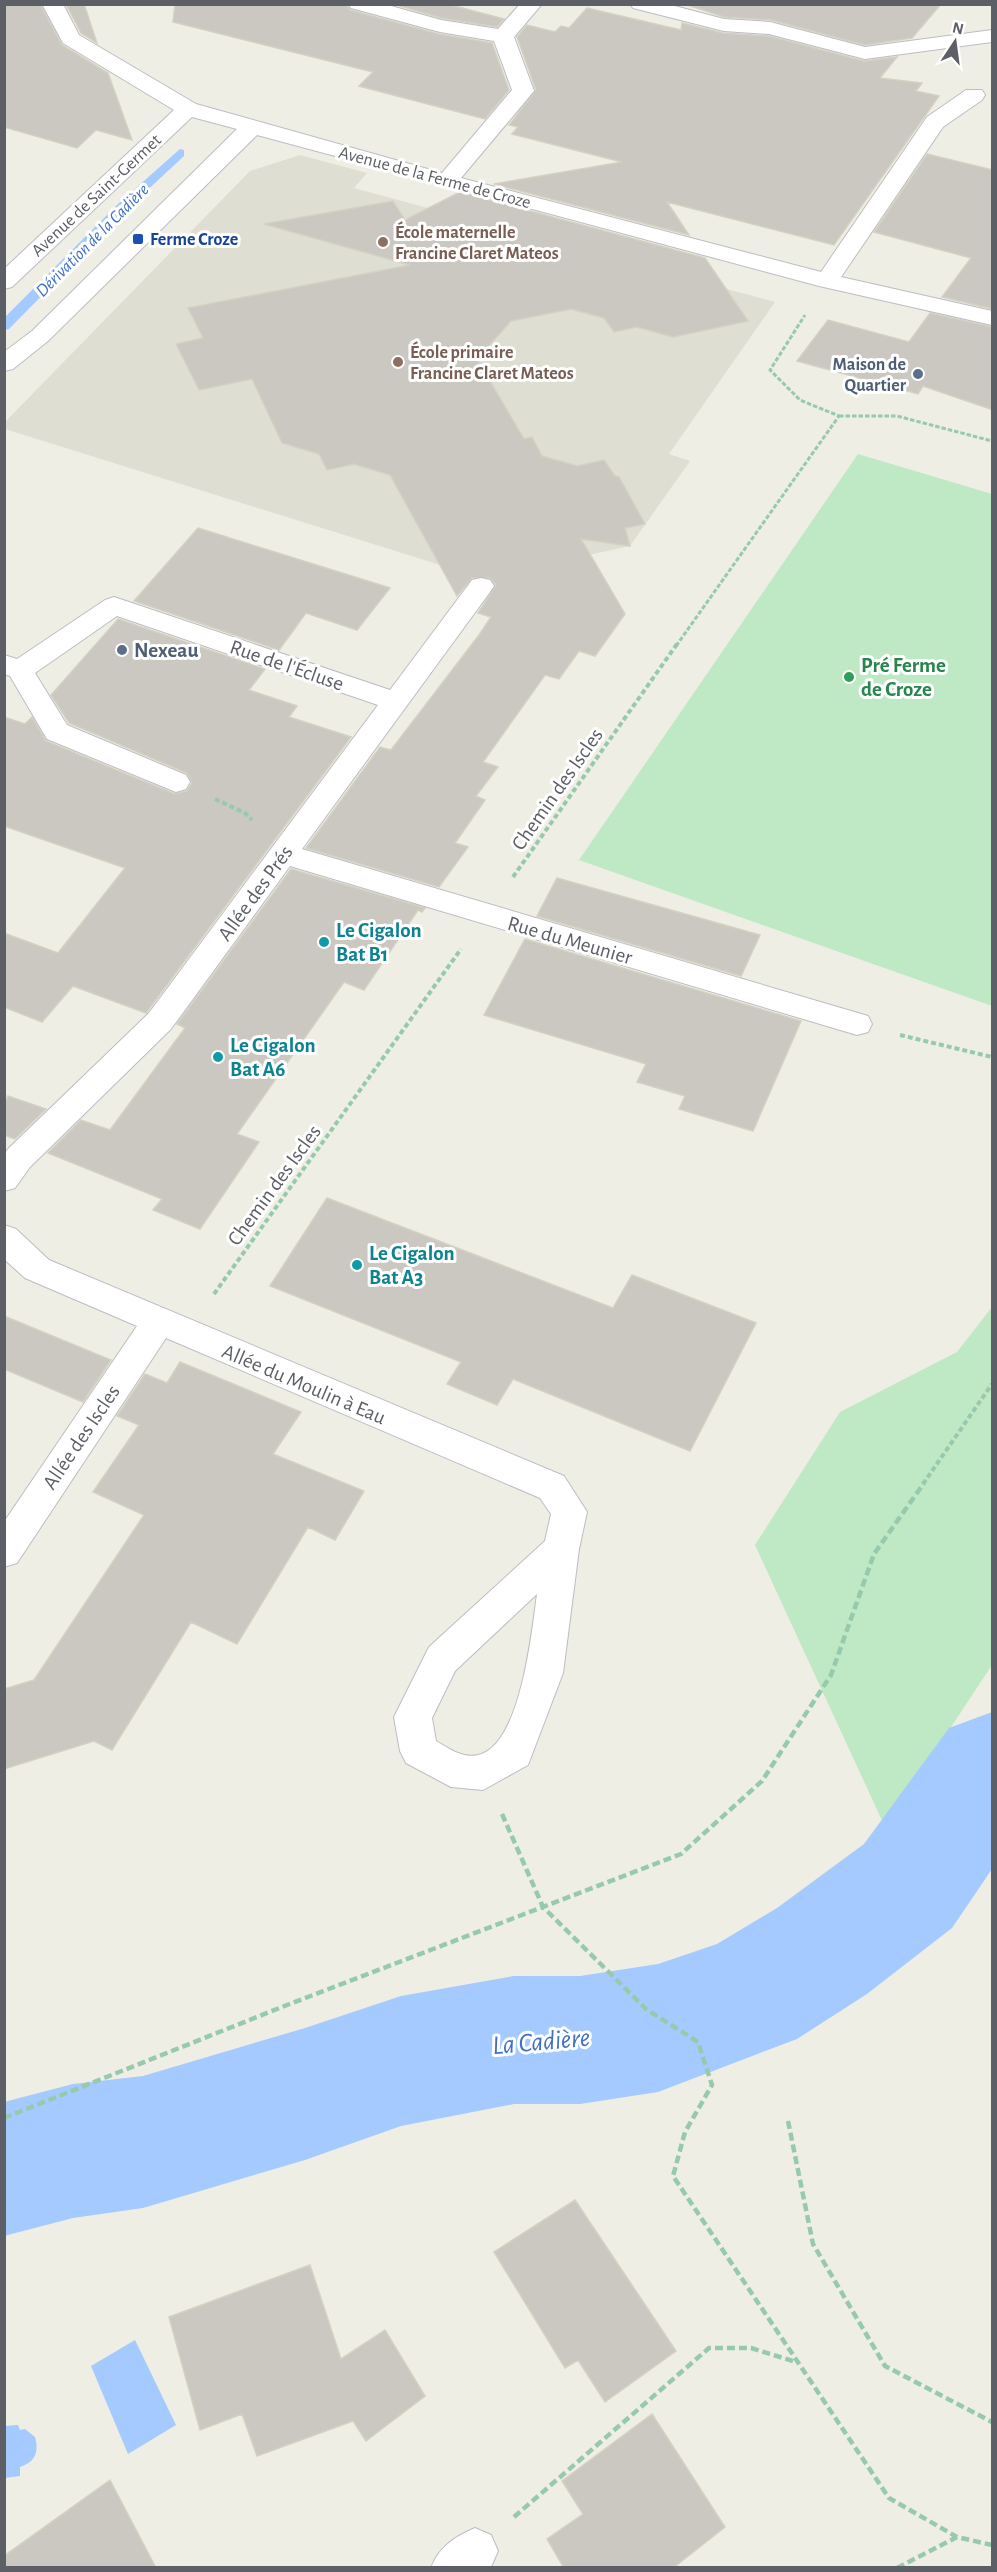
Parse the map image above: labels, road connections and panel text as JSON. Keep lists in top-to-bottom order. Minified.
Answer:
{"streets":{"street":["Avenue de la Ferme de Croze","Avenue de Saint-Germet","Rue de l'Écluse","Allée des Prés","Rue du Meunier","Allée du Moulin à Eau","Allée des Iscles"],"path":["Chemin des Iscles"]},"crossings":[["Avenue de la Ferme de Croze","Avenue de Saint-Germet"],["Rue de l'Écluse","Allée des Prés"],["Chemin des Iscles","Rue du Meunier"],["Chemin des Iscles","Allée du Moulin à Eau"],["Chemin des Iscles","Allée des Iscles"],["Allée des Prés","Rue du Meunier"],["Allée du Moulin à Eau","Allée des Iscles"]],"water":["Dérivation de la Cadière","La Cadière"],"places":{"transit":["Ferme Croze"],"other":["École maternelle Francine Claret Mateos","École primaire Francine Claret Mateos","Maison de Quartier","Nexeau","Pré Ferme de Croze","Le Cigalon Bat B1","Le Cigalon Bat A6","Le Cigalon Bat A3"]},"north":"top"}
